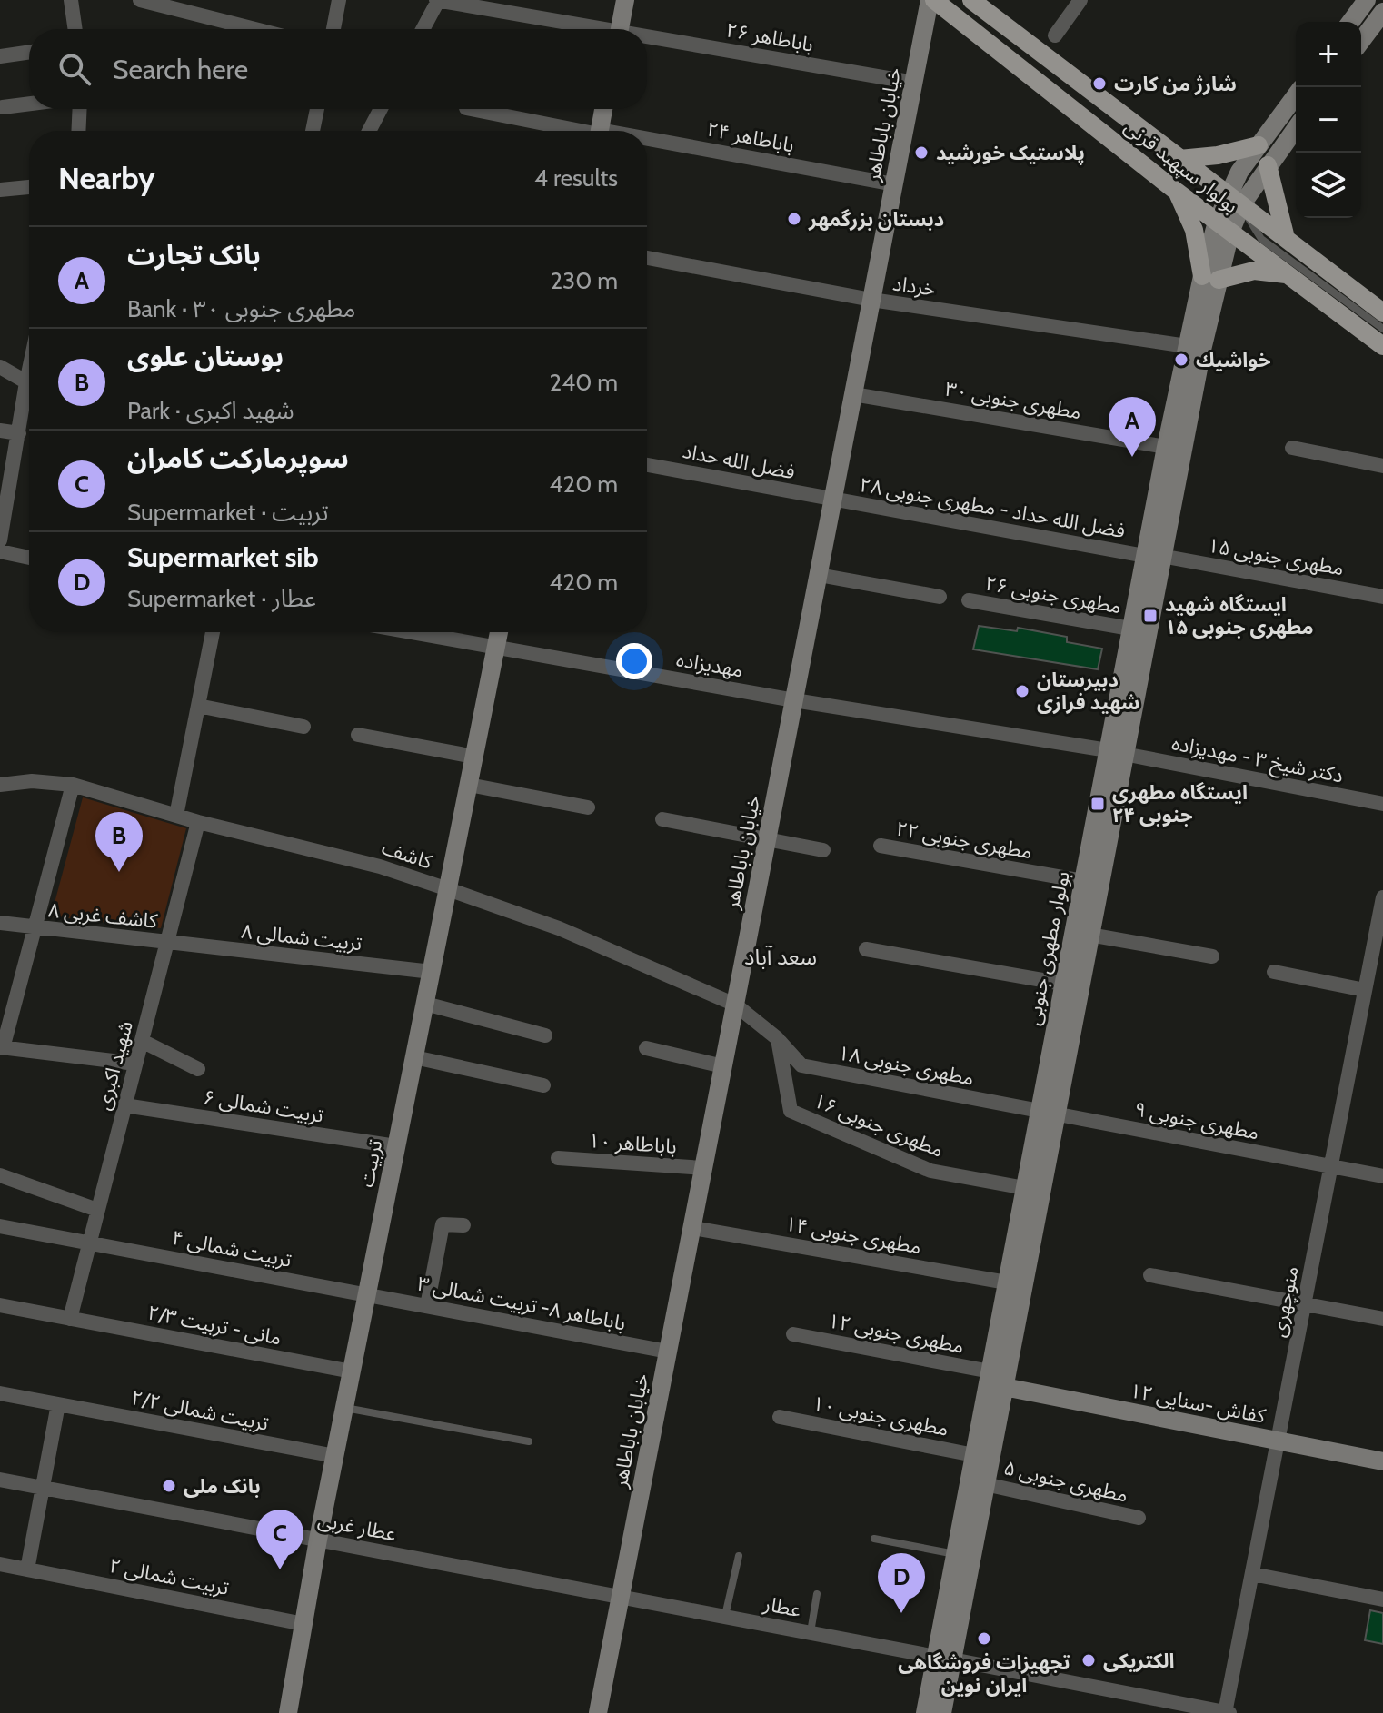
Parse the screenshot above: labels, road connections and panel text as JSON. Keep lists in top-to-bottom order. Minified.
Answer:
{"streets":{"main road":["خیابان باباطاهر","بولوار سپهبد قرنی","بولوار مطهری جنوبی","تربیت","کفاش -سنایی ۱۲"],"street":["باباطاهر ۲۶","باباطاهر ۲۴","خرداد","مطهری جنوبی ۳۰","فضل الله حداد","فضل الله حداد - مطهری جنوبی ۲۸","مطهری جنوبی ۱۵","مطهری جنوبی ۲۶","مهدیزاده","دکتر شیخ ۳ - مهدیزاده","مطهری جنوبی ۲۲","کاشف","کاشف غربی ۸","تربیت شمالی ۸","شهید اکبری","مطهری جنوبی ۱۸","تربیت شمالی ۶","مطهری جنوبی ۹","مطهری جنوبی ۱۶","باباطاهر ۱۰","مطهری جنوبی ۱۴","تربیت شمالی ۴","منوچهری","باباطاهر ۸- تربیت شمالی ۳","مانی - تربیت ۲/۳","مطهری جنوبی ۱۲","تربیت شمالی ۲/۲","مطهری جنوبی ۱۰","مطهری جنوبی ۵","عطار غربی","تربیت شمالی ۲","عطار"]},"crossings":[["باباطاهر ۲۶","خیابان باباطاهر"],["خیابان باباطاهر","باباطاهر ۲۴"],["خیابان باباطاهر","بولوار سپهبد قرنی"],["خیابان باباطاهر","خرداد"],["خیابان باباطاهر","مطهری جنوبی ۳۰"],["خیابان باباطاهر","فضل الله حداد"],["خیابان باباطاهر","فضل الله حداد - مطهری جنوبی ۲۸"],["خیابان باباطاهر","مهدیزاده"],["خیابان باباطاهر","کاشف"],["خیابان باباطاهر","باباطاهر ۱۰"],["خیابان باباطاهر","مطهری جنوبی ۱۴"],["خیابان باباطاهر","باباطاهر ۸- تربیت شمالی ۳"],["خیابان باباطاهر","عطار غربی"],["خیابان باباطاهر","عطار"],["بولوار سپهبد قرنی","بولوار مطهری جنوبی"],["خرداد","بولوار مطهری جنوبی"],["مطهری جنوبی ۳۰","بولوار مطهری جنوبی"],["فضل الله حداد","فضل الله حداد - مطهری جنوبی ۲۸"],["فضل الله حداد - مطهری جنوبی ۲۸","مطهری جنوبی ۱۵"],["فضل الله حداد - مطهری جنوبی ۲۸","بولوار مطهری جنوبی"],["مطهری جنوبی ۱۵","بولوار مطهری جنوبی"],["مطهری جنوبی ۲۶","بولوار مطهری جنوبی"],["مهدیزاده","دکتر شیخ ۳ - مهدیزاده"],["مهدیزاده","بولوار مطهری جنوبی"],["مهدیزاده","تربیت"],["دکتر شیخ ۳ - مهدیزاده","بولوار مطهری جنوبی"],["مطهری جنوبی ۲۲","بولوار مطهری جنوبی"],["کاشف","شهید اکبری"],["کاشف","مطهری جنوبی ۱۸"],["کاشف","مطهری جنوبی ۱۶"],["کاشف","تربیت"],["کاشف غربی ۸","تربیت شمالی ۸"],["کاشف غربی ۸","شهید اکبری"],["تربیت شمالی ۸","شهید اکبری"],["تربیت شمالی ۸","تربیت"],["بولوار مطهری جنوبی","مطهری جنوبی ۱۸"],["بولوار مطهری جنوبی","مطهری جنوبی ۹"],["بولوار مطهری جنوبی","مطهری جنوبی ۱۶"],["بولوار مطهری جنوبی","مطهری جنوبی ۱۴"],["بولوار مطهری جنوبی","مطهری جنوبی ۱۲"],["بولوار مطهری جنوبی","کفاش -سنایی ۱۲"],["بولوار مطهری جنوبی","مطهری جنوبی ۱۰"],["بولوار مطهری جنوبی","مطهری جنوبی ۵"],["بولوار مطهری جنوبی","عطار"],["شهید اکبری","تربیت شمالی ۶"],["شهید اکبری","تربیت شمالی ۴"],["شهید اکبری","مانی - تربیت ۲/۳"],["مطهری جنوبی ۱۸","مطهری جنوبی ۹"],["مطهری جنوبی ۱۸","مطهری جنوبی ۱۶"],["تربیت شمالی ۶","تربیت"],["مطهری جنوبی ۹","منوچهری"],["تربیت","تربیت شمالی ۴"],["تربیت","باباطاهر ۸- تربیت شمالی ۳"],["تربیت","مانی - تربیت ۲/۳"],["تربیت","تربیت شمالی ۲/۲"],["تربیت","عطار غربی"],["تربیت","تربیت شمالی ۲"],["تربیت شمالی ۴","باباطاهر ۸- تربیت شمالی ۳"],["منوچهری","کفاش -سنایی ۱۲"],["منوچهری","عطار"],["عطار غربی","عطار"]],"districts":["سعد آباد"],"places":{"other":["شارژ من کارت","پلاستیک خورشید","دبستان بزرگمهر","خواشيك","دبیرستان شهید فرازی","بانک ملی","تجهیزات فروشگاهی ایران نوین","الکتریکی"],"transit":["ایستگاه شهید مطهری جنوبی ۱۵","ایستگاه مطهری جنوبی ۲۴"]},"page":{"map_buttons":["+","−"],"search":"Search here","heading":["Nearby","4 results"],"list":[{"mark":"A","name":"بانک تجارت","note":"Bank · مطهری جنوبی ۳۰","value":"230 m"},{"mark":"B","name":"بوستان علوی","note":"Park · شهید اکبری","value":"240 m"},{"mark":"C","name":"سوپرمارکت کامران","note":"Supermarket · تربیت","value":"420 m"},{"mark":"D","name":"Supermarket sib","note":"Supermarket · عطار","value":"420 m"}],"pins":["A","B","C","D"]}}
